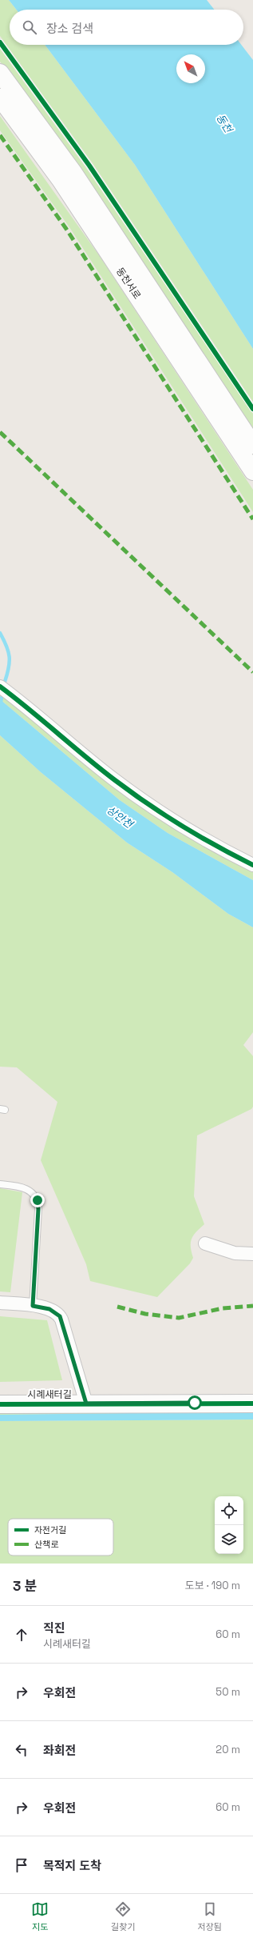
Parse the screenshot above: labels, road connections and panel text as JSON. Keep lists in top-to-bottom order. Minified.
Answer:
{"streets":{"main road":["동천서로","시례새터길"]},"water":["동천","상안천"],"legend":["자전거길","산책로"],"north":"top left","page":{"search":"장소 검색","heading":["3 분","도보 · 190 m"],"list":[["직진","시례새터길","60 m"],["우회전","50 m"],["좌회전","20 m"],["우회전","60 m"],"목적지 도착"],"nav":["지도","길찾기","저장됨"]}}
